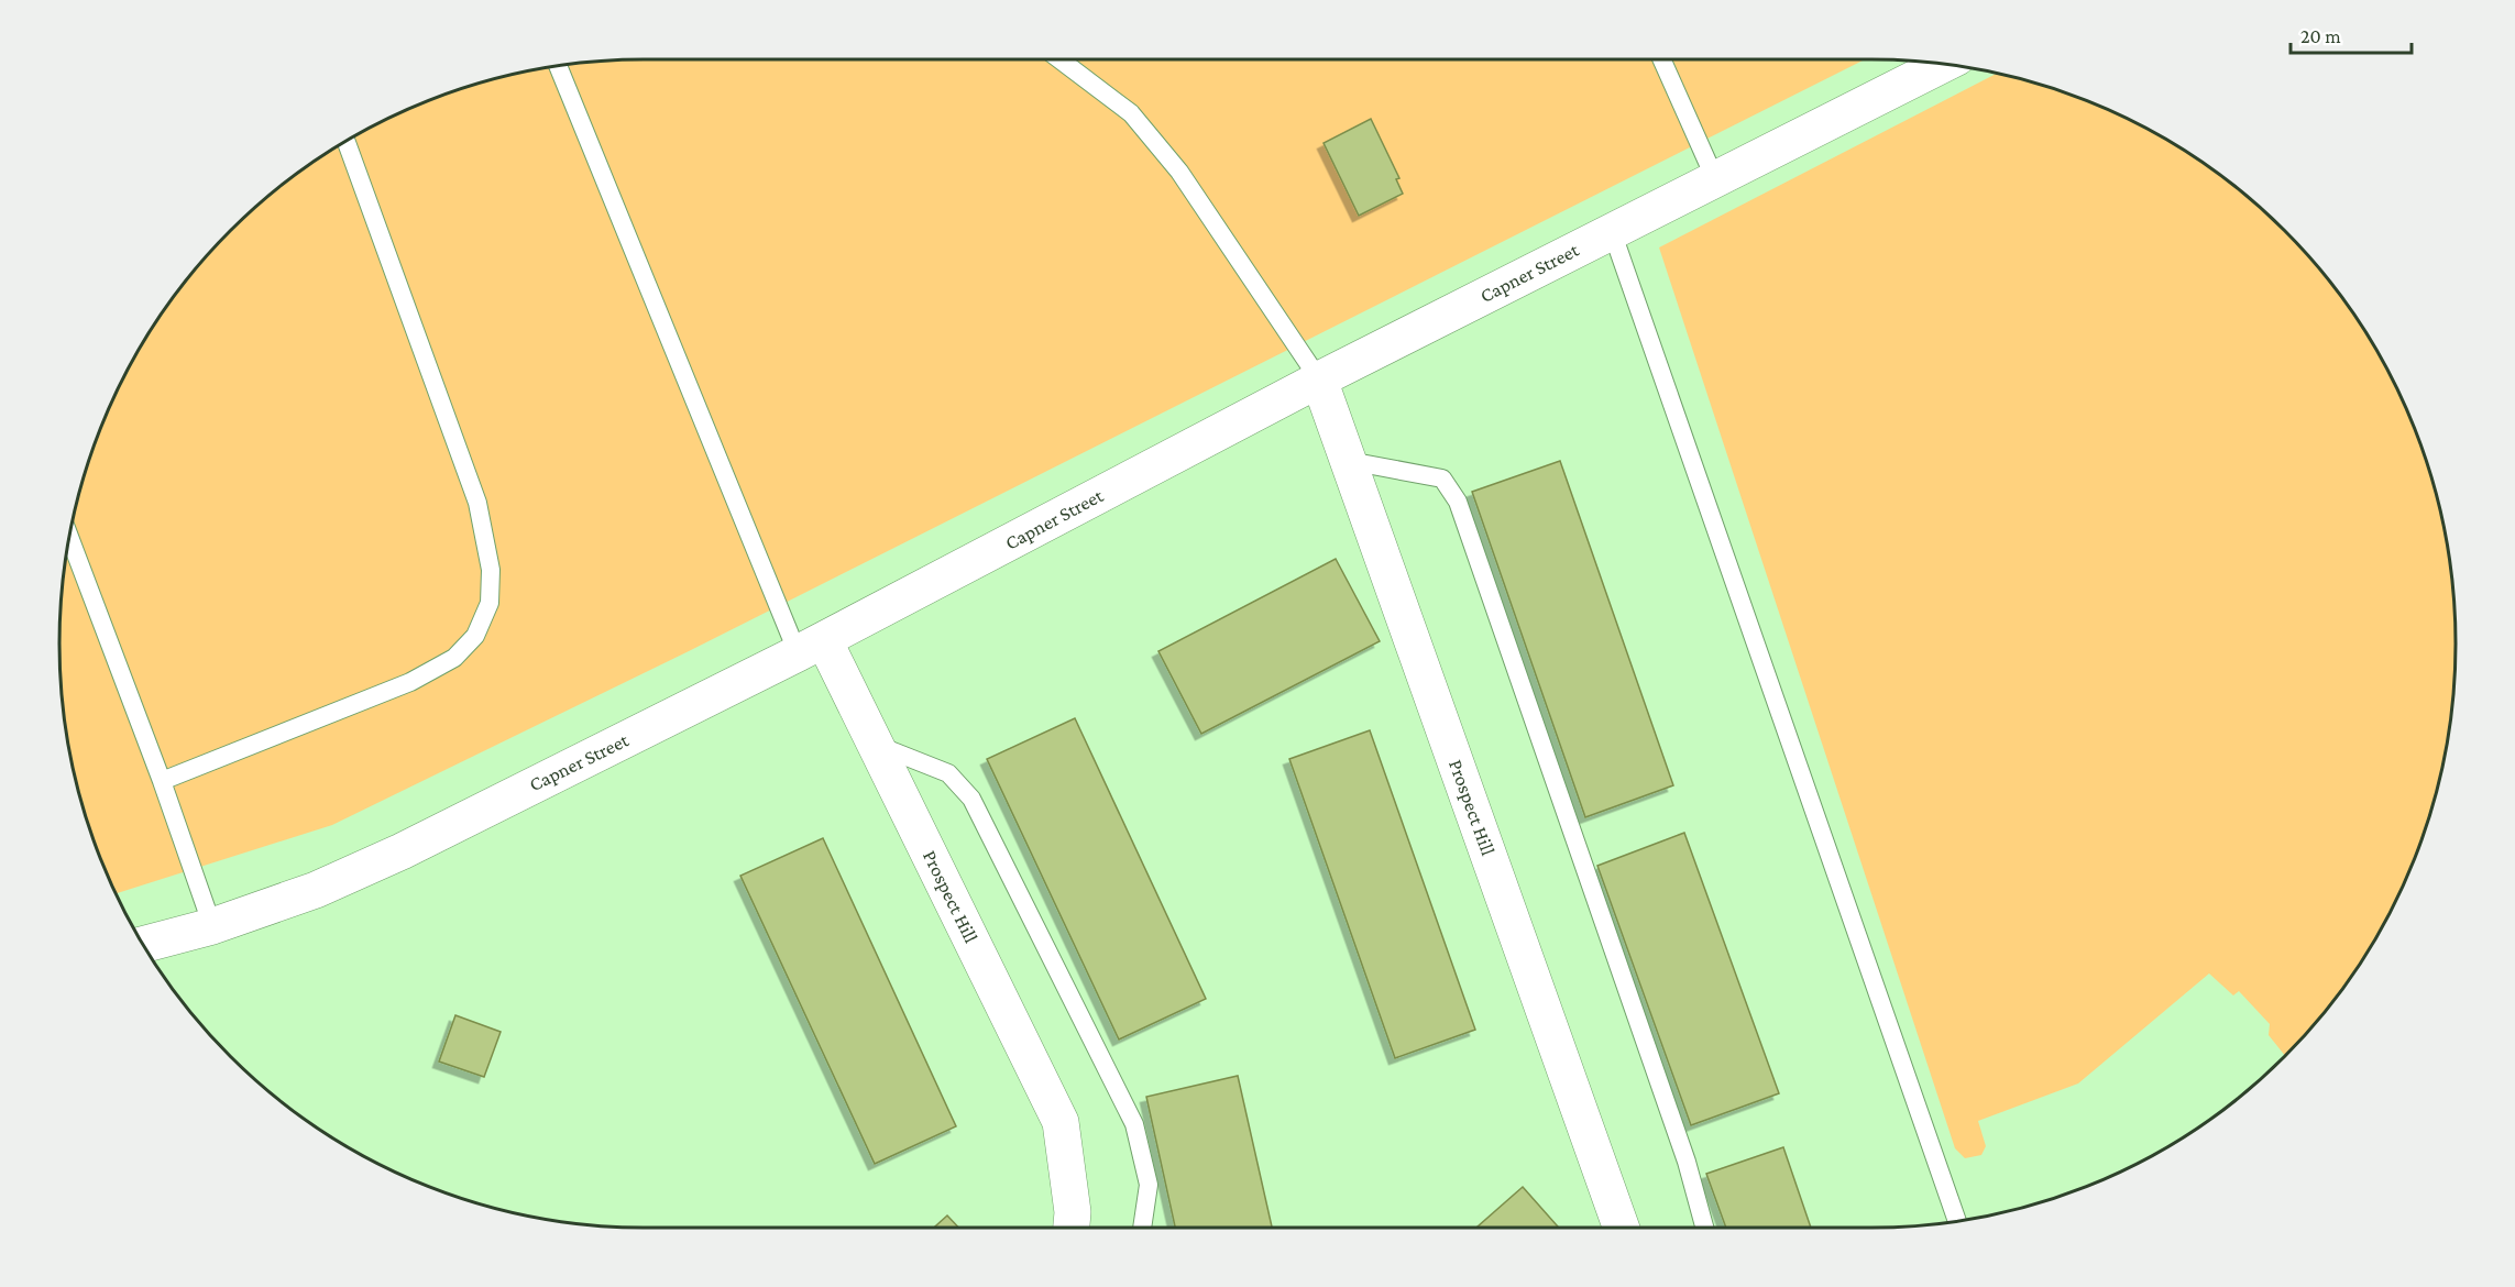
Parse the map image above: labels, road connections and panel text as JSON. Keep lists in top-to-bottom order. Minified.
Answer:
{"streets":{"street":["Capner Street","Prospect Hill"]},"crossings":[["Capner Street","Prospect Hill"]],"scale_bar":"20 m"}
